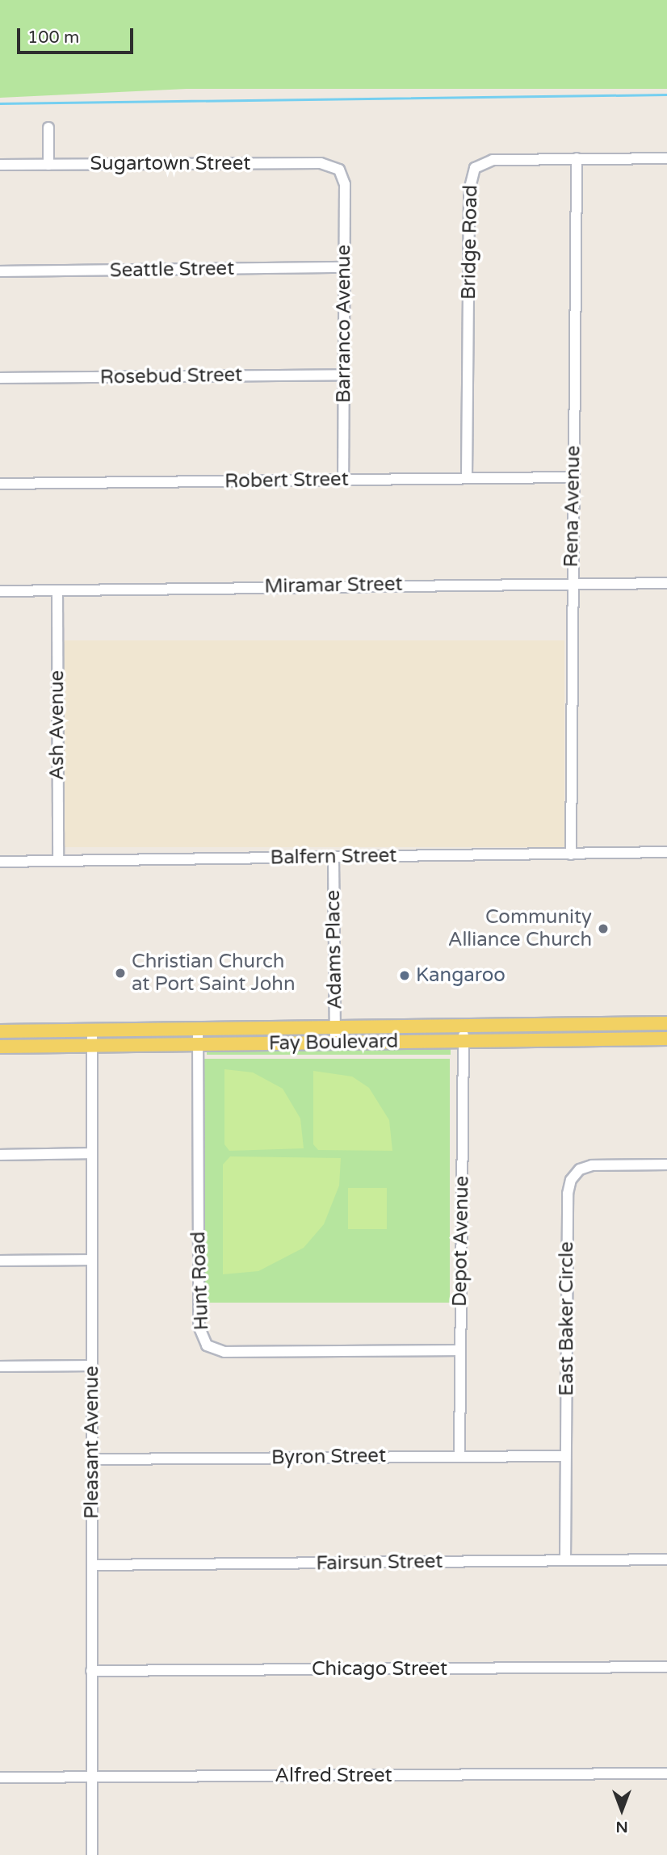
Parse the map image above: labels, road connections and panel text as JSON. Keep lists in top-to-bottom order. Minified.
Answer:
{"streets":{"main road":["Fay Boulevard"],"street":["Sugartown Street","Bridge Road","Seattle Street","Barranco Avenue","Rosebud Street","Robert Street","Rena Avenue","Miramar Street","Ash Avenue","Balfern Street","Adams Place","Depot Avenue","Hunt Road","East Baker Circle","Pleasant Avenue","Byron Street","Fairsun Street","Chicago Street","Alfred Street"]},"crossings":[["Sugartown Street","Barranco Avenue"],["Bridge Road","Robert Street"],["Bridge Road","Rena Avenue"],["Seattle Street","Barranco Avenue"],["Barranco Avenue","Rosebud Street"],["Barranco Avenue","Robert Street"],["Robert Street","Rena Avenue"],["Rena Avenue","Miramar Street"],["Rena Avenue","Balfern Street"],["Miramar Street","Ash Avenue"],["Ash Avenue","Balfern Street"],["Balfern Street","Adams Place"],["Adams Place","Fay Boulevard"],["Fay Boulevard","Depot Avenue"],["Fay Boulevard","Hunt Road"],["Fay Boulevard","Pleasant Avenue"],["Depot Avenue","Hunt Road"],["Depot Avenue","Byron Street"],["East Baker Circle","Byron Street"],["East Baker Circle","Fairsun Street"],["Pleasant Avenue","Byron Street"],["Pleasant Avenue","Fairsun Street"],["Pleasant Avenue","Chicago Street"],["Pleasant Avenue","Alfred Street"]],"places":["Community Alliance Church","Christian Church at Port Saint John","Kangaroo"],"scale_bar":"100 m","north":"bottom"}
